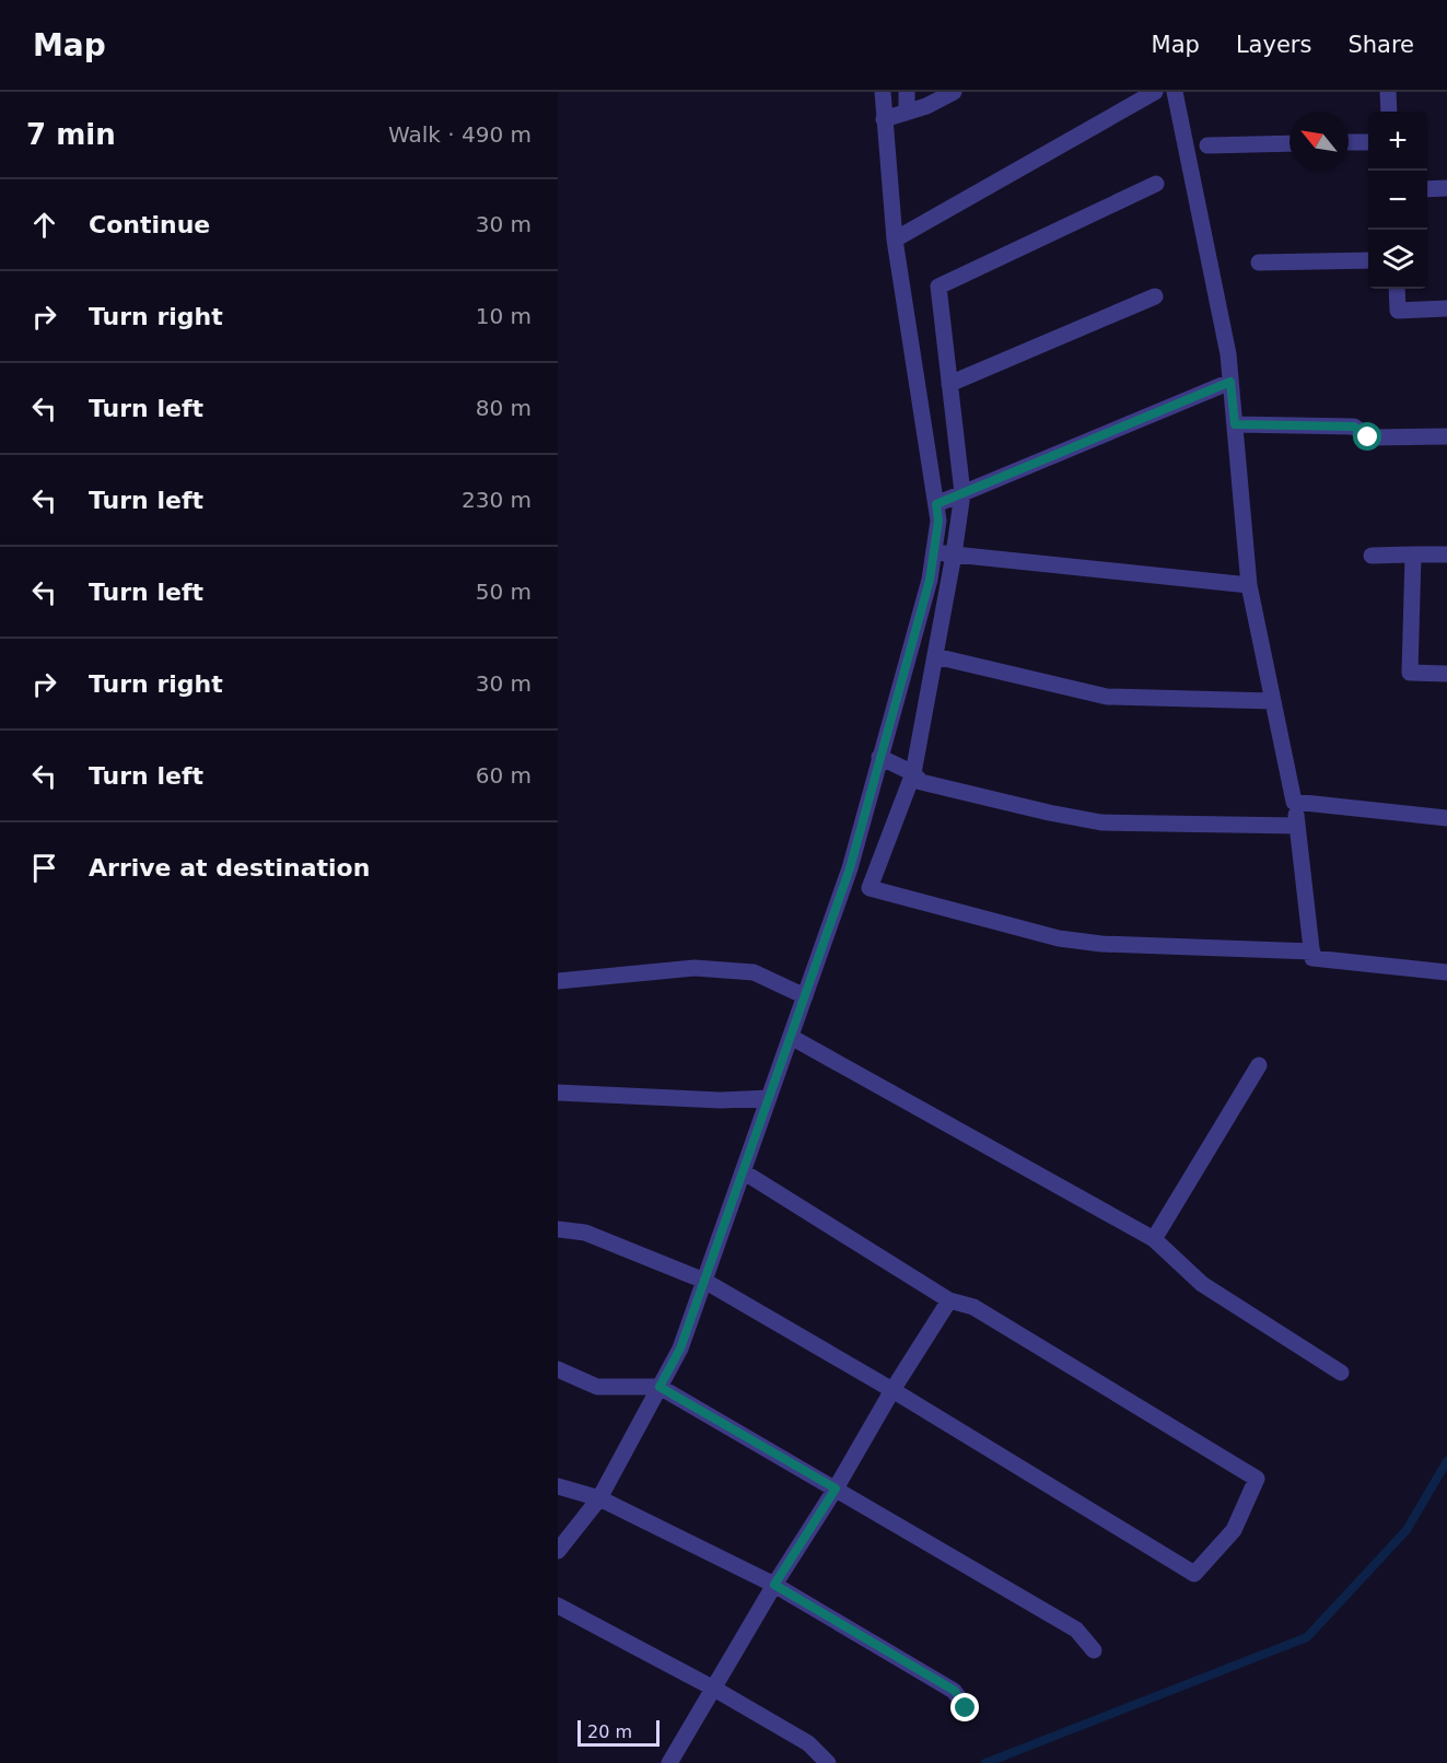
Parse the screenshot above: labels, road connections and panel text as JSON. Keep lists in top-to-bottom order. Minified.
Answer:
{"scale_bar":"20 m","north":"top left","page":{"header":"Map","nav":["Map","Layers","Share"],"heading":["7 min","Walk · 490 m"],"map_buttons":["+","−"],"list":[["Continue","30 m"],["Turn right","10 m"],["Turn left","80 m"],["Turn left","230 m"],["Turn left","50 m"],["Turn right","30 m"],["Turn left","60 m"],"Arrive at destination"],"scale":"20 m"}}
